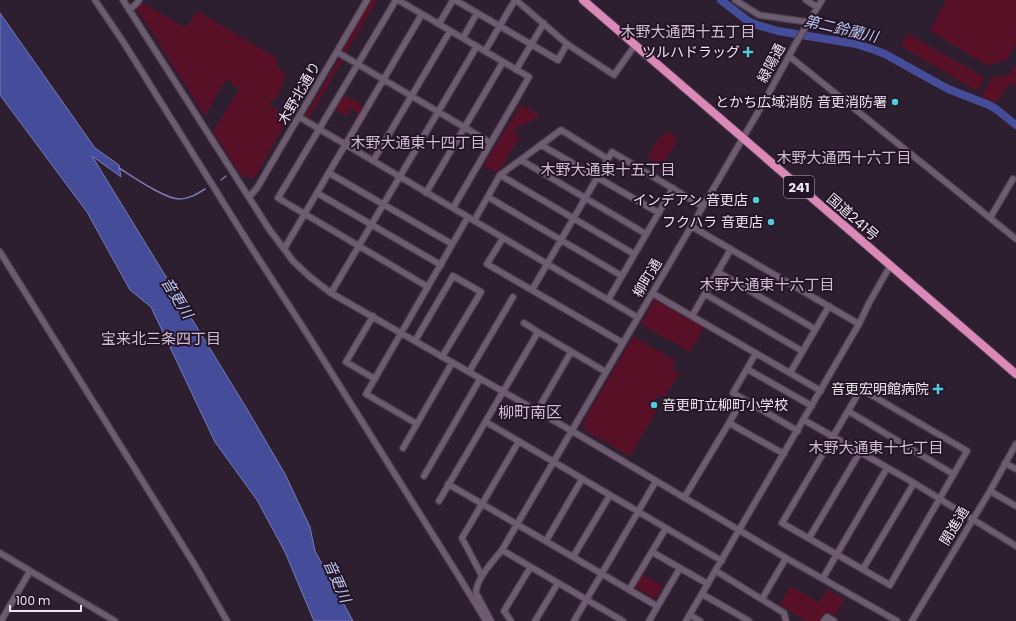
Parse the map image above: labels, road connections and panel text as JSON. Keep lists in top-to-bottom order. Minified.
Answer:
{"streets":{"highway":["241","国道241号"],"street":["緑陽通","木野北通り","柳町通","開進通"]},"crossings":[["緑陽通","国道241号"],["緑陽通","柳町通"],["国道241号","柳町通"]],"districts":["木野大通西十五丁目","木野大通東十四丁目","木野大通西十六丁目","木野大通東十五丁目","木野大通東十六丁目","宝来北三条四丁目","柳町南区","木野大通東十七丁目"],"water":["第二鈴蘭川","音更川"],"places":{"health":["ツルハドラッグ","音更宏明館病院"],"other":["とかち広域消防 音更消防署","インデアン 音更店","フクハラ 音更店","音更町立柳町小学校"]},"scale_bar":"100 m"}
